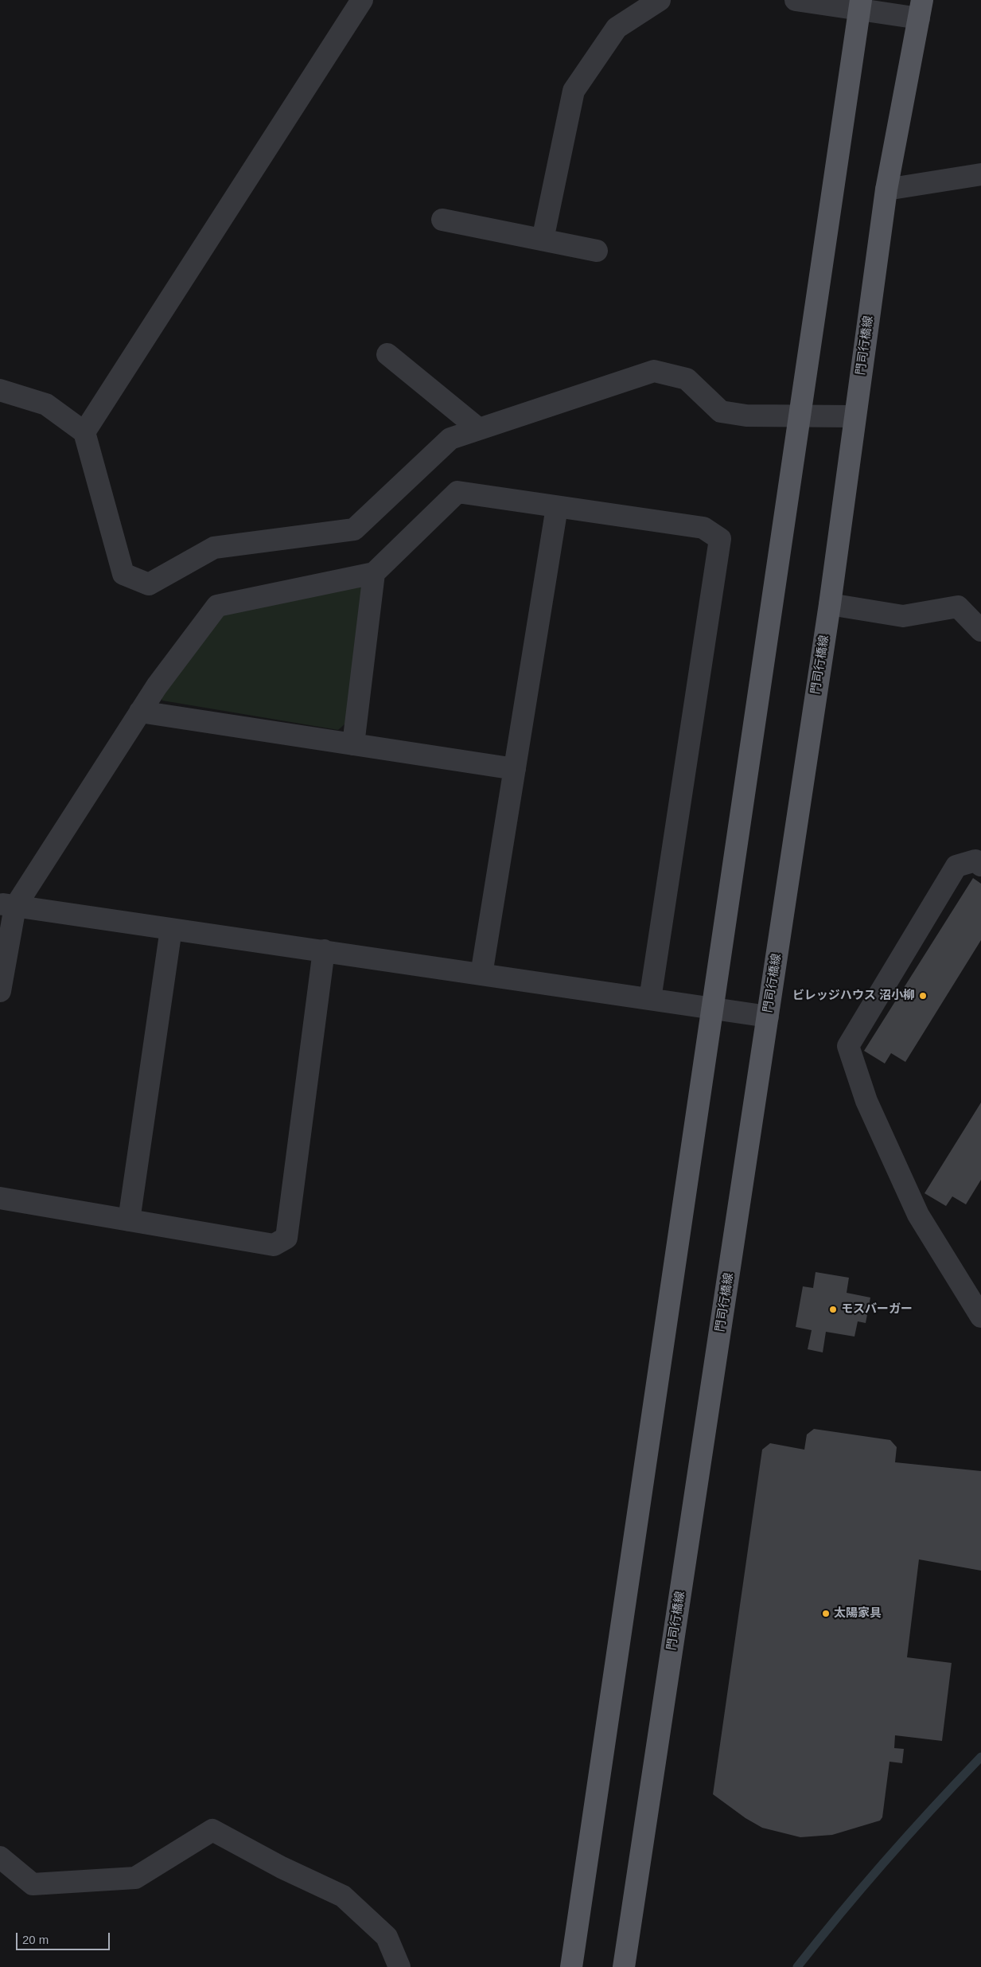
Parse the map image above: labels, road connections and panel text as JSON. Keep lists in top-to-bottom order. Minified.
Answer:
{"streets":{"main road":["門司行橋線"]},"places":["ビレッジハウス 沼小柳","モスバーガー","太陽家具"],"scale_bar":"20 m"}
